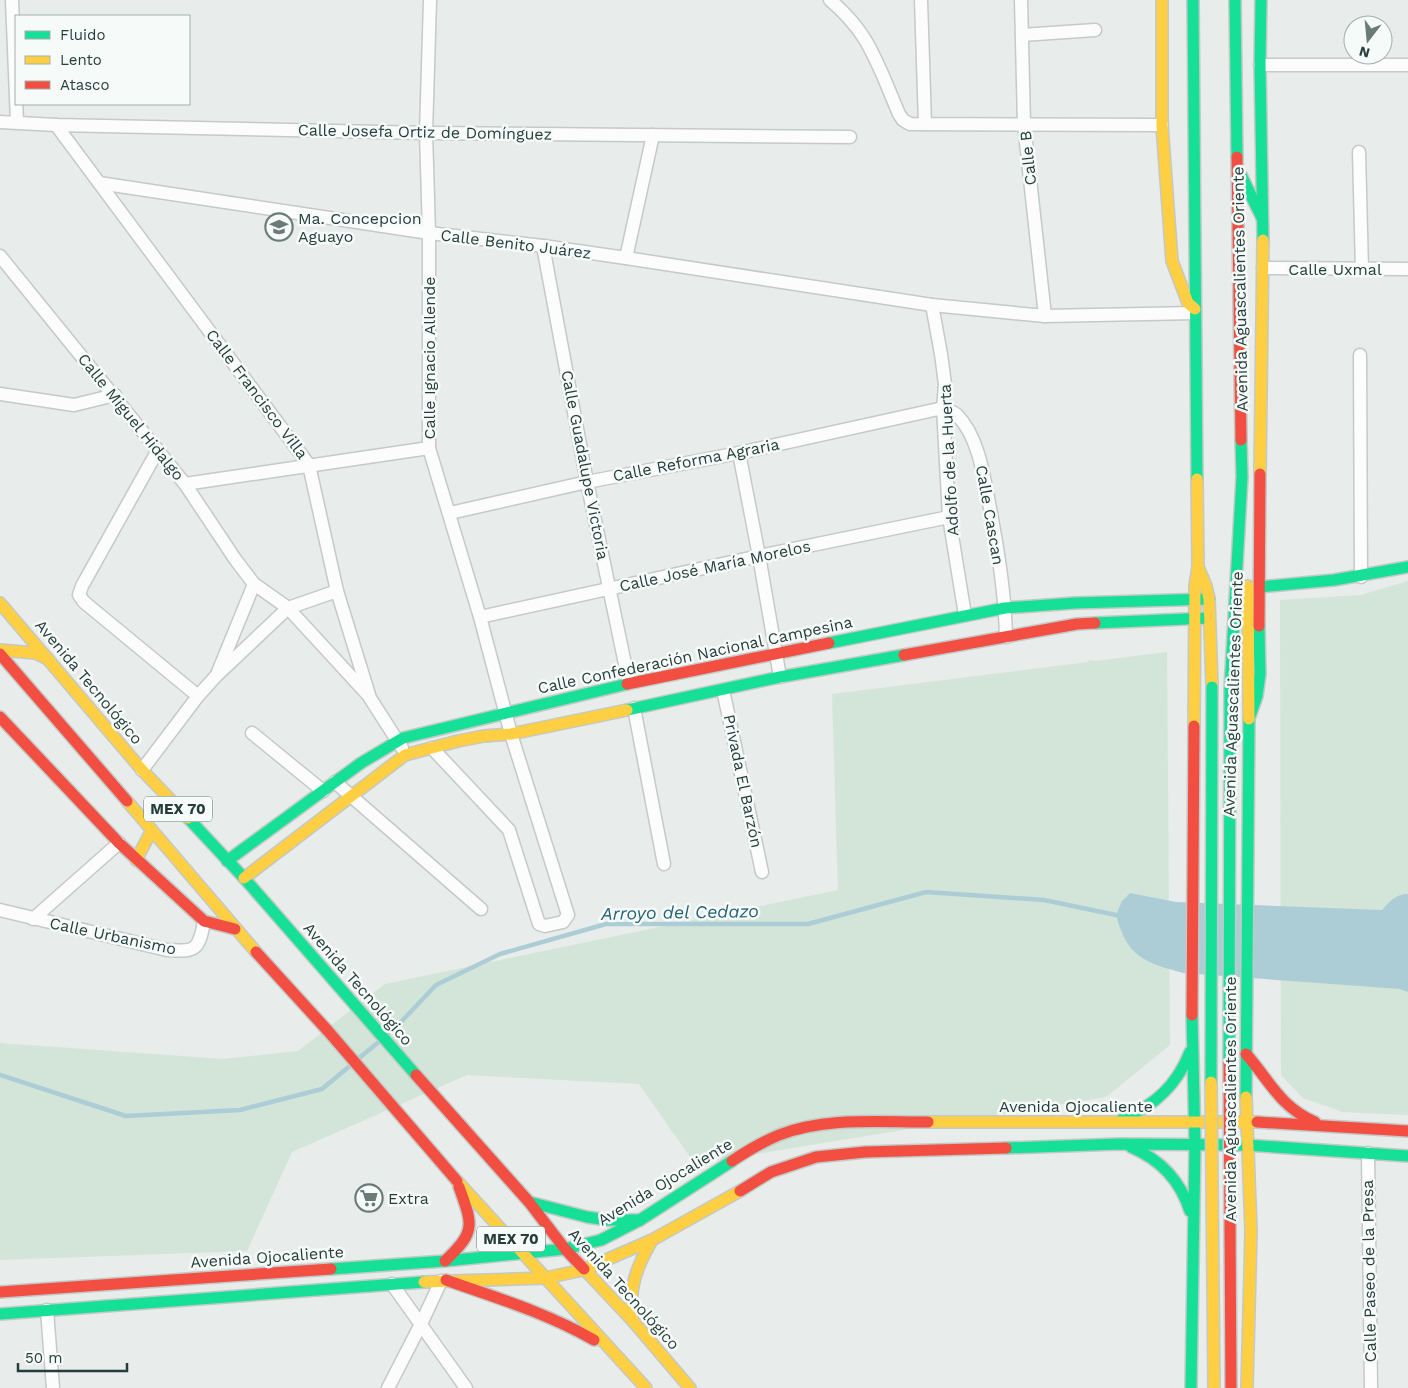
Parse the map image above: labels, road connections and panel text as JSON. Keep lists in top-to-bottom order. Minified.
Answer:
{"streets":{"main road":["Avenida Aguascalientes Oriente","Calle Confederación Nacional Campesina","Avenida Tecnológico","MEX 70","Avenida Ojocaliente"],"street":["Calle Josefa Ortiz de Domínguez","Calle B","Calle Benito Juárez","Calle Uxmal","Calle Ignacio Allende","Calle Francisco Villa","Calle Miguel Hidalgo","Calle Reforma Agraria","Adolfo de la Huerta","Calle Guadalupe Victoria","Calle Cascan","Calle José María Morelos","Privada El Barzón","Calle Urbanismo","Calle Paseo de la Presa"]},"crossings":[["Calle Josefa Ortiz de Domínguez","Calle Ignacio Allende"],["Calle Josefa Ortiz de Domínguez","Calle Francisco Villa"],["Calle B","Calle Benito Juárez"],["Calle Benito Juárez","Avenida Aguascalientes Oriente"],["Calle Benito Juárez","Calle Ignacio Allende"],["Calle Benito Juárez","Calle Francisco Villa"],["Calle Benito Juárez","Adolfo de la Huerta"],["Calle Benito Juárez","Calle Guadalupe Victoria"],["Calle Uxmal","Avenida Aguascalientes Oriente"],["Avenida Aguascalientes Oriente","Calle Confederación Nacional Campesina"],["Avenida Aguascalientes Oriente","Avenida Ojocaliente"],["Calle Ignacio Allende","Calle Reforma Agraria"],["Calle Ignacio Allende","Calle José María Morelos"],["Calle Ignacio Allende","Calle Confederación Nacional Campesina"],["Calle Francisco Villa","Calle Miguel Hidalgo"],["Calle Francisco Villa","Calle Confederación Nacional Campesina"],["Calle Reforma Agraria","Adolfo de la Huerta"],["Calle Reforma Agraria","Calle Guadalupe Victoria"],["Calle Reforma Agraria","Calle Cascan"],["Adolfo de la Huerta","Calle Cascan"],["Adolfo de la Huerta","Calle José María Morelos"],["Adolfo de la Huerta","Calle Confederación Nacional Campesina"],["Calle Guadalupe Victoria","Calle José María Morelos"],["Calle Guadalupe Victoria","Calle Confederación Nacional Campesina"],["Calle Cascan","Calle Confederación Nacional Campesina"],["Calle Confederación Nacional Campesina","Avenida Tecnológico"],["Avenida Tecnológico","Avenida Ojocaliente"],["MEX 70","Avenida Ojocaliente"]],"water":["Arroyo del Cedazo"],"places":{"school or university":["Ma. Concepcion Aguayo"],"supermarket":["Extra"]},"legend":["Fluido","Lento","Atasco"],"scale_bar":"50 m","north":"bottom"}
